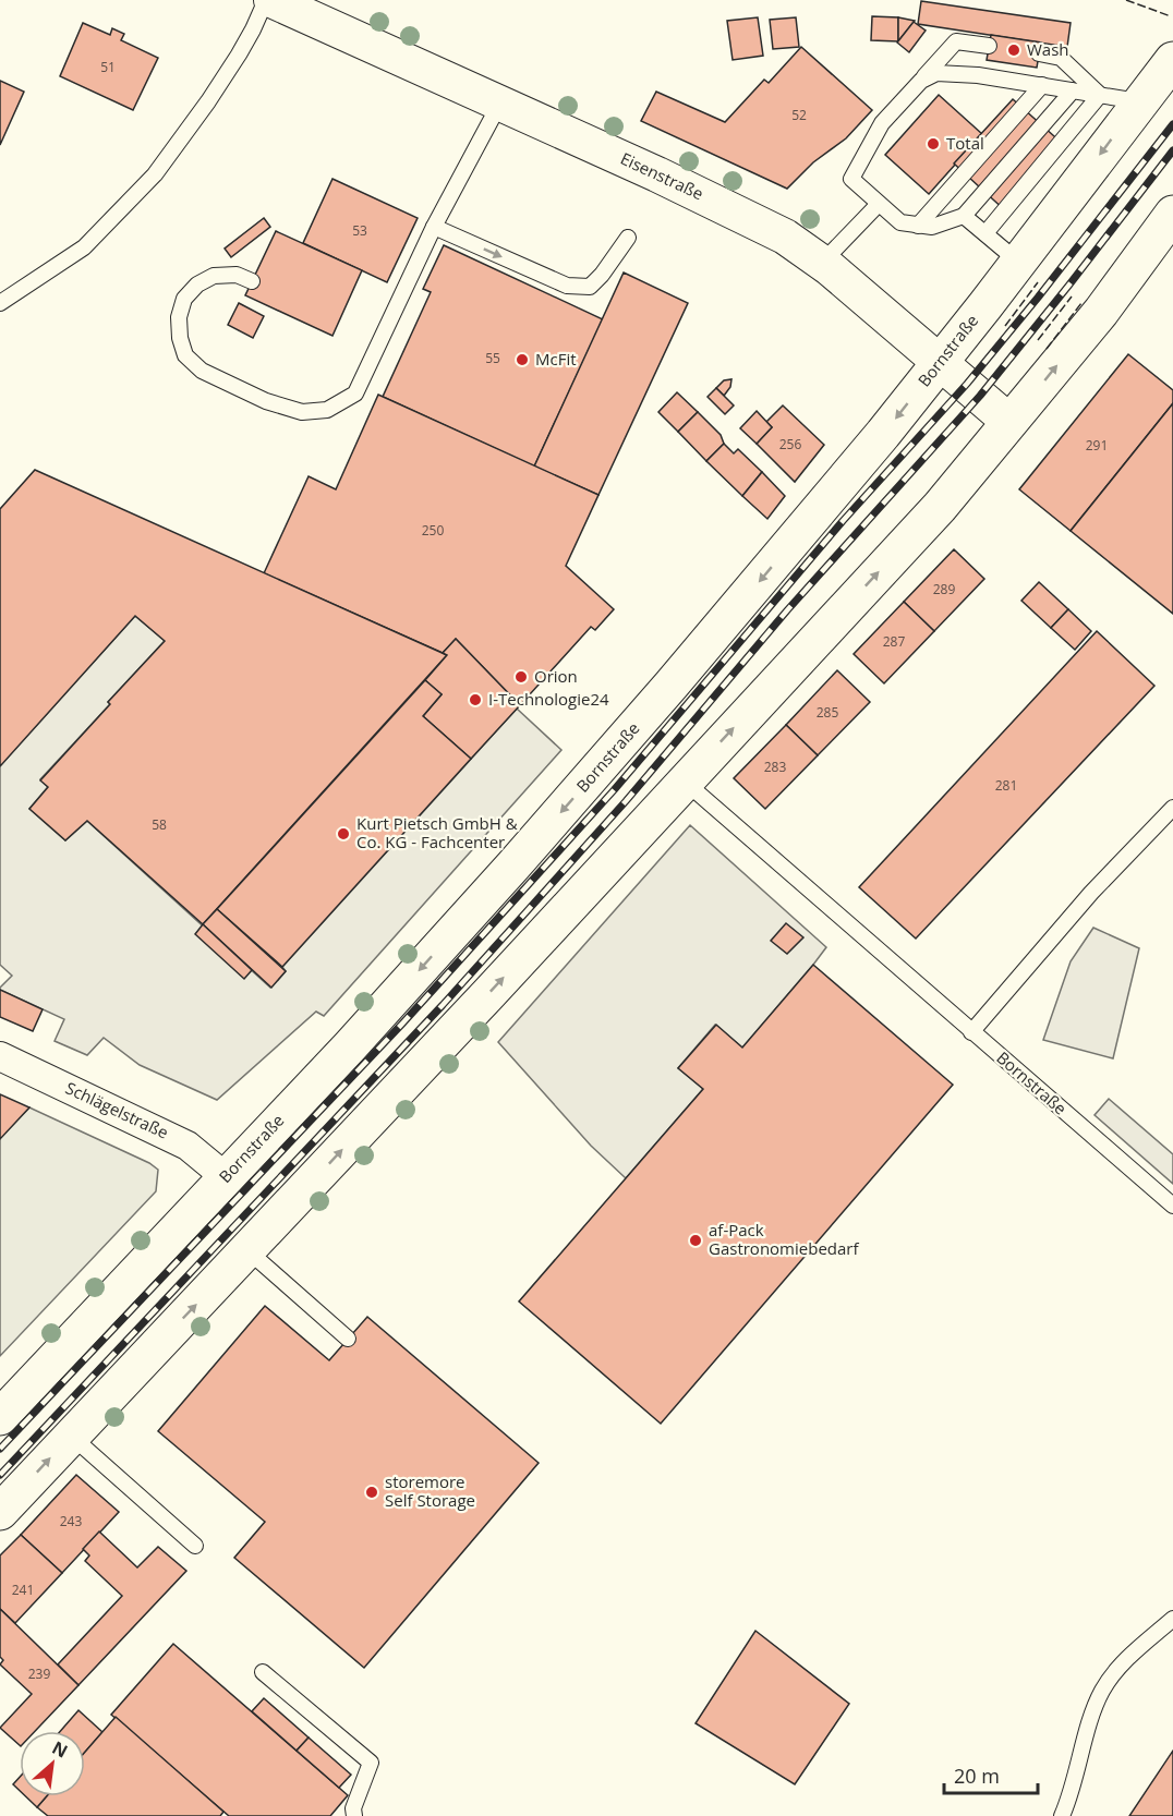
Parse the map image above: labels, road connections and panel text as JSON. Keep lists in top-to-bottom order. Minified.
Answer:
{"streets":{"main road":["Bornstraße"],"street":["Eisenstraße","Schlägelstraße"]},"crossings":[["Eisenstraße","Bornstraße"],["Bornstraße","Schlägelstraße"]],"places":["Wash","Total","McFit","Orion","I-Technologie24","Kurt Pietsch GmbH & Co. KG - Fachcenter","af-Pack Gastronomiebedarf","storemore Self Storage"],"house_numbers":["51","52","53","55","256","291","250","289","287","285","283","281","58","243","241","239"],"scale_bar":"20 m","north":"top right"}
